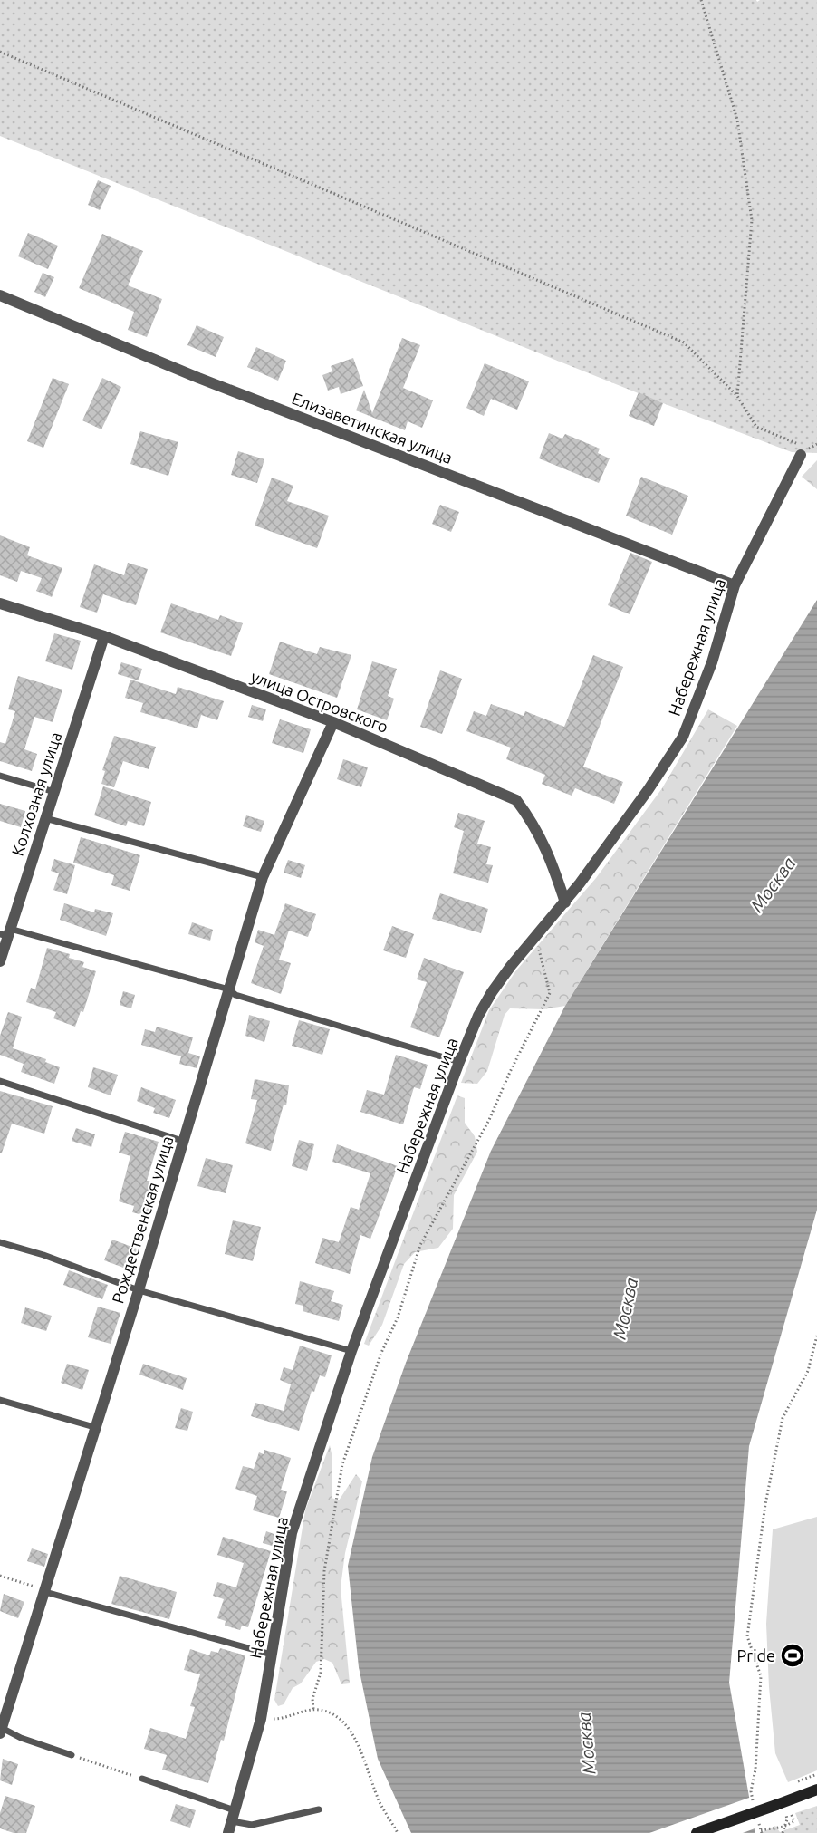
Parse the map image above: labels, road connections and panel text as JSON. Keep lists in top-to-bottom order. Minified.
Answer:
{"streets":{"street":["Елизаветинская улица","Набережная улица","улица Островского","Колхозная улица","Рождественская улица"]},"crossings":[["Елизаветинская улица","Набережная улица"],["Набережная улица","улица Островского"],["улица Островского","Колхозная улица"],["улица Островского","Рождественская улица"]],"water":["Москва"],"places":{"sports":["Pride"]}}
